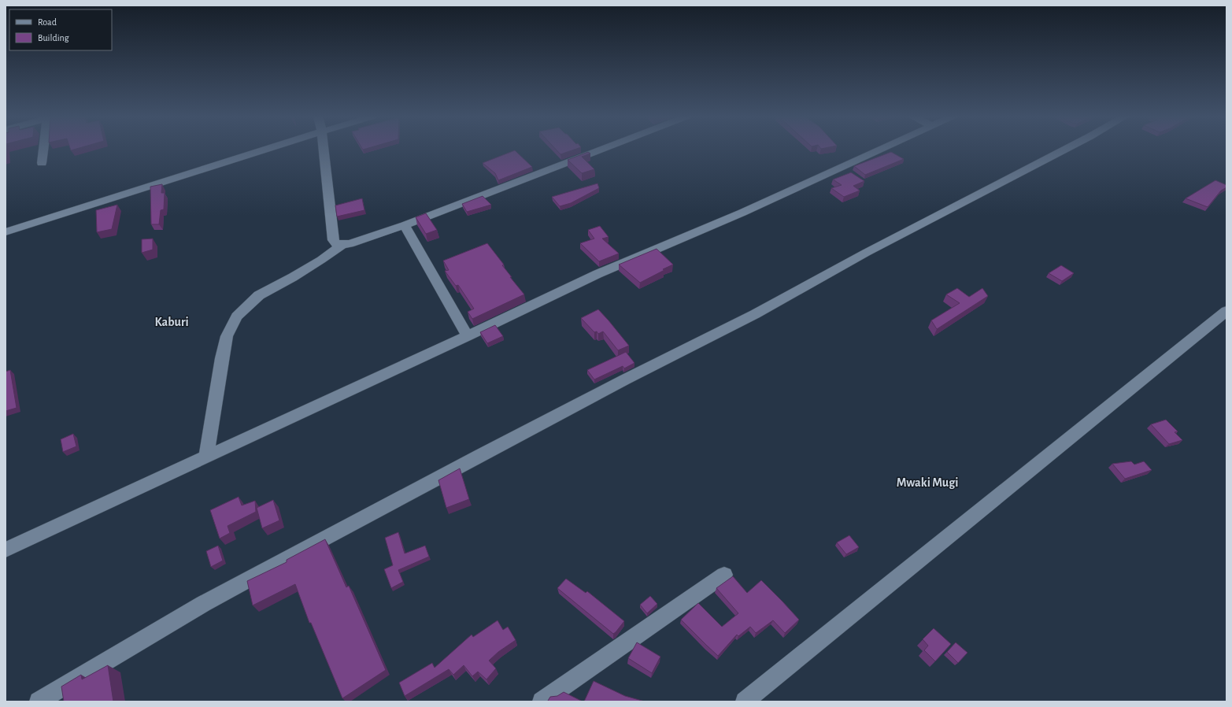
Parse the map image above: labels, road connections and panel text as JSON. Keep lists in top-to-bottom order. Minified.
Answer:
{"districts":["Kaburi","Mwaki Mugi"],"legend":["Road","Building"]}
